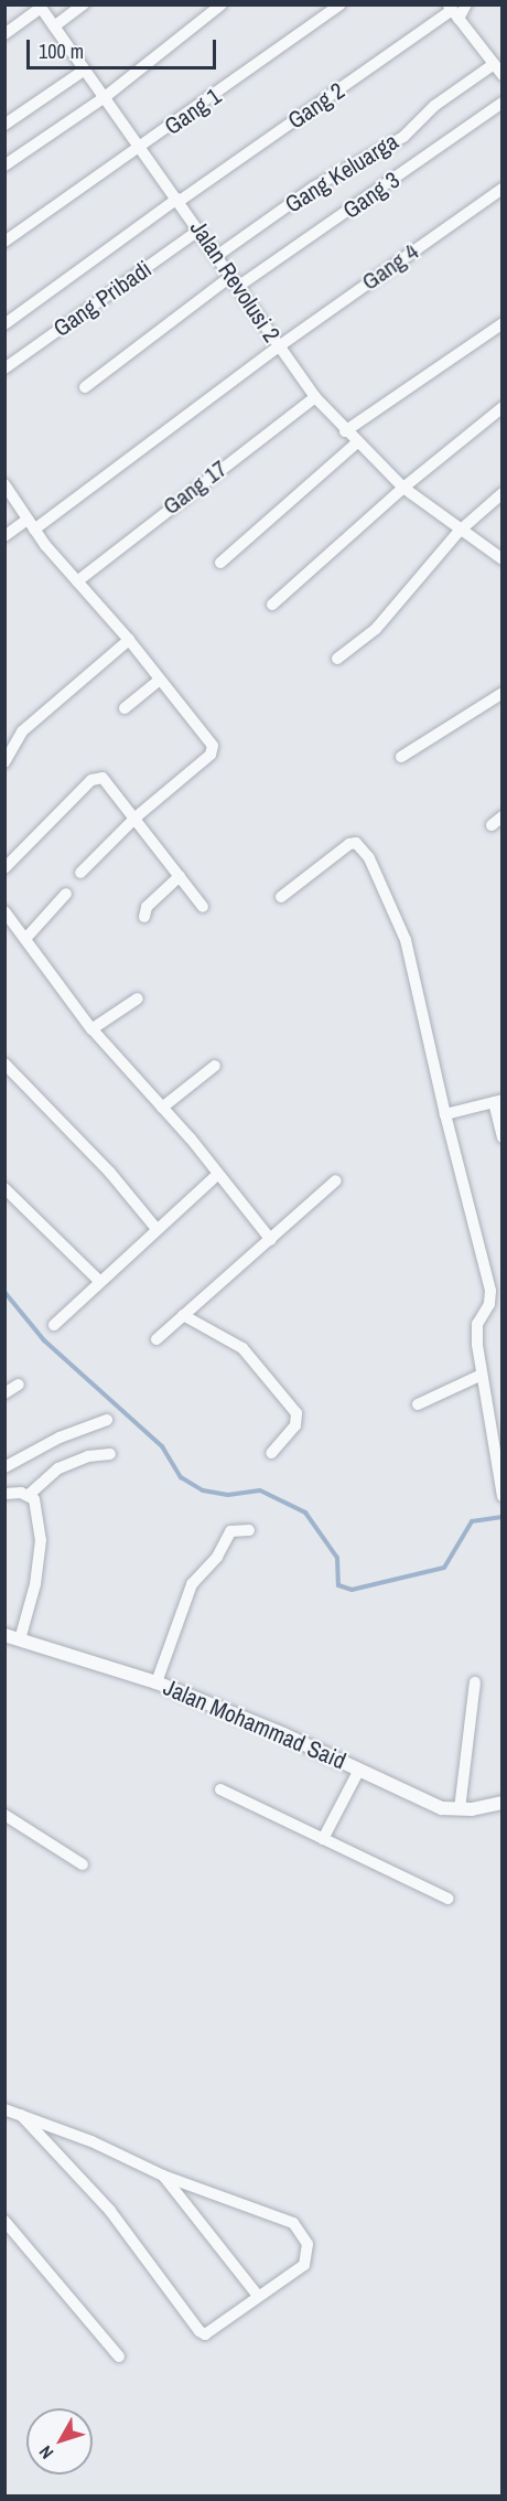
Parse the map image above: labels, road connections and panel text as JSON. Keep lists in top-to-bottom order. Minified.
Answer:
{"streets":{"street":["Gang 2","Gang 1","Gang Keluarga","Gang 3","Gang 4","Jalan Revolusi 2","Gang Pribadi","Gang 17","Jalan Mohammad Said"]},"crossings":[["Gang 2","Jalan Revolusi 2"],["Gang 1","Jalan Revolusi 2"],["Gang Keluarga","Jalan Revolusi 2"],["Gang 3","Jalan Revolusi 2"],["Gang 4","Jalan Revolusi 2"],["Jalan Revolusi 2","Gang Pribadi"],["Jalan Revolusi 2","Gang 17"]],"scale_bar":"100 m","north":"bottom left"}
